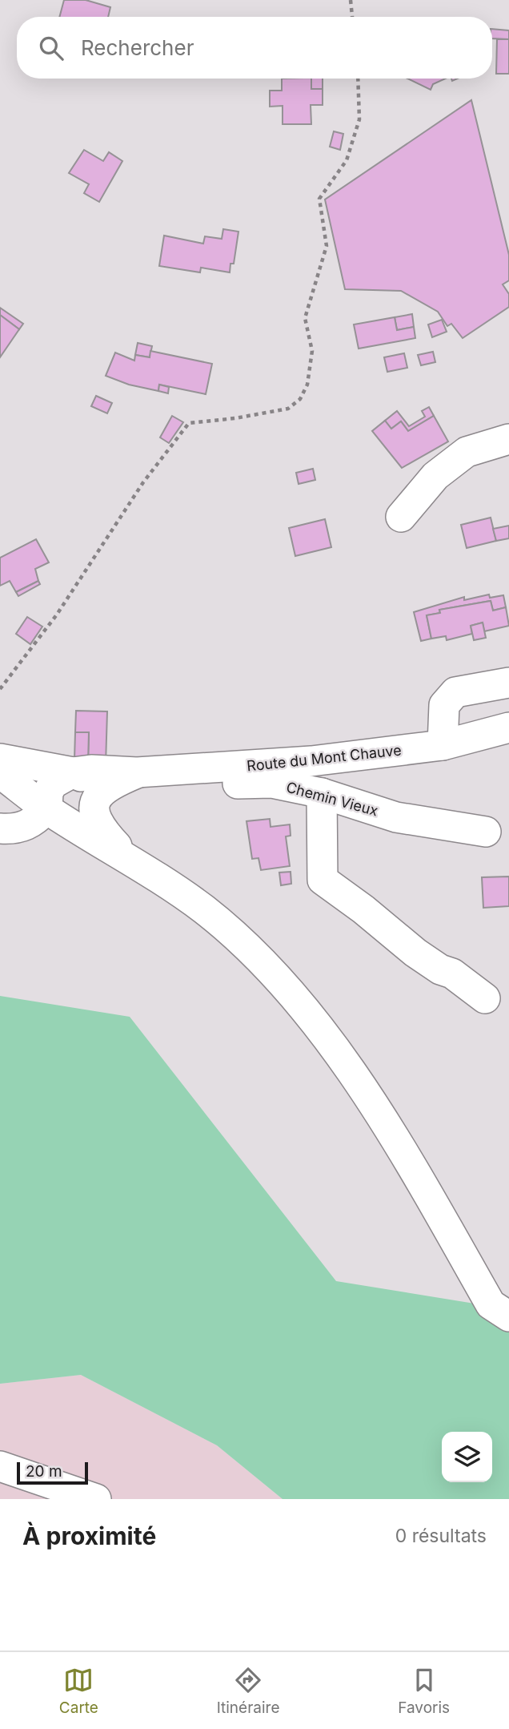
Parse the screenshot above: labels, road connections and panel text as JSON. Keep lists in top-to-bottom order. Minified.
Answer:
{"streets":{"street":["Route du Mont Chauve","Chemin Vieux"]},"crossings":[["Route du Mont Chauve","Chemin Vieux"]],"scale_bar":"20 m","page":{"search":"Rechercher","scale":"20 m","heading":["À proximité","0 résultats"],"nav":["Carte","Itinéraire","Favoris"]}}
